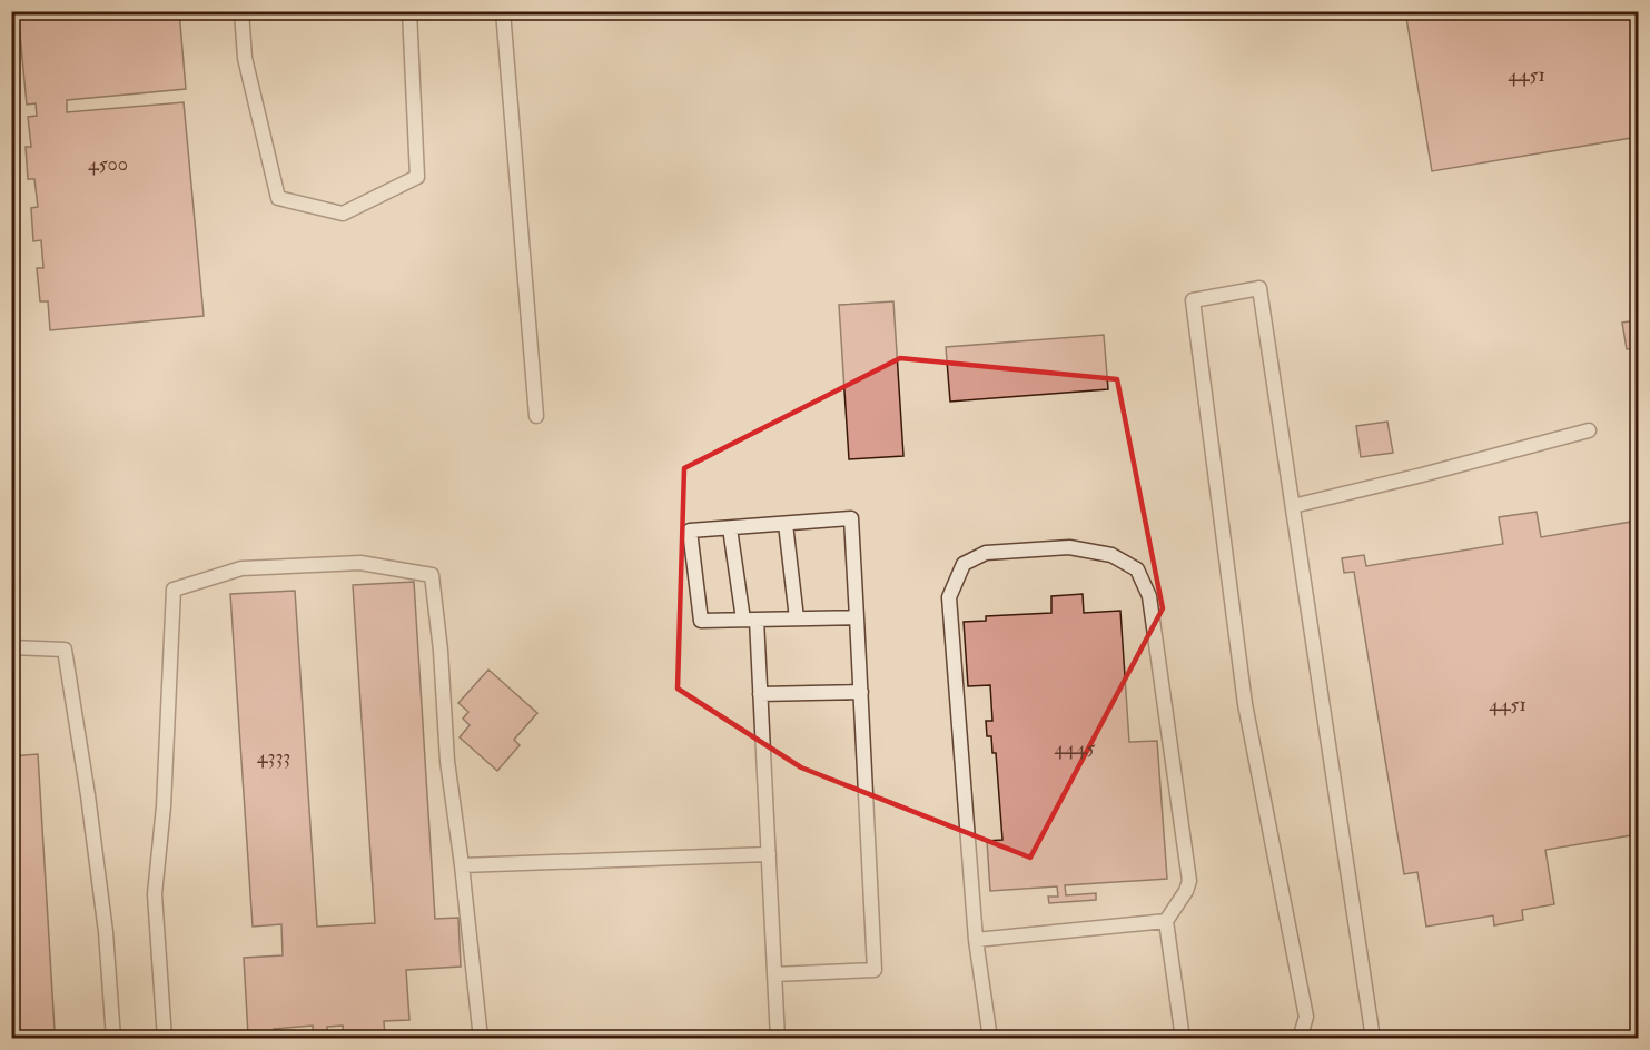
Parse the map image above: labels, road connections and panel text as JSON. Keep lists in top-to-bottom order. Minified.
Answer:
{"house_numbers":["4451","4500","4451","4445","4333"]}
